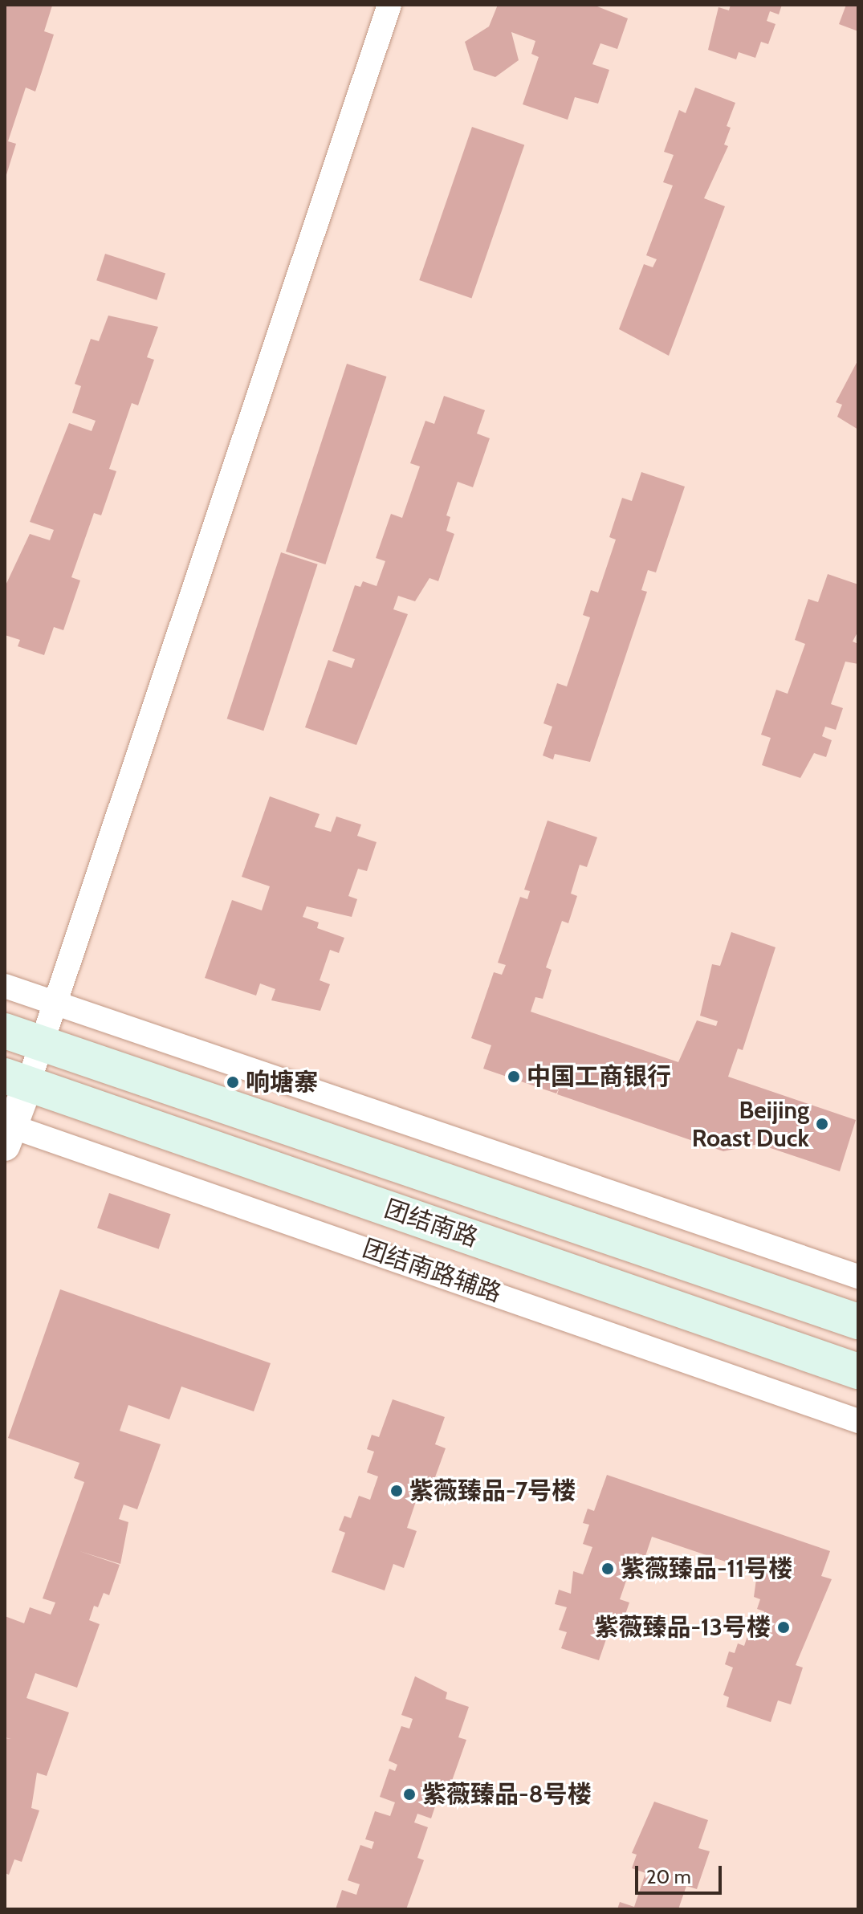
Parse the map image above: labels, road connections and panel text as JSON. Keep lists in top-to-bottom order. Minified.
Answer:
{"streets":{"main road":["团结南路"],"street":["团结南路辅路"]},"places":["中国工商银行","响塘寨","Beijing Roast Duck","紫薇臻品-7号楼","紫薇臻品-11号楼","紫薇臻品-13号楼","紫薇臻品-8号楼"],"scale_bar":"20 m"}
